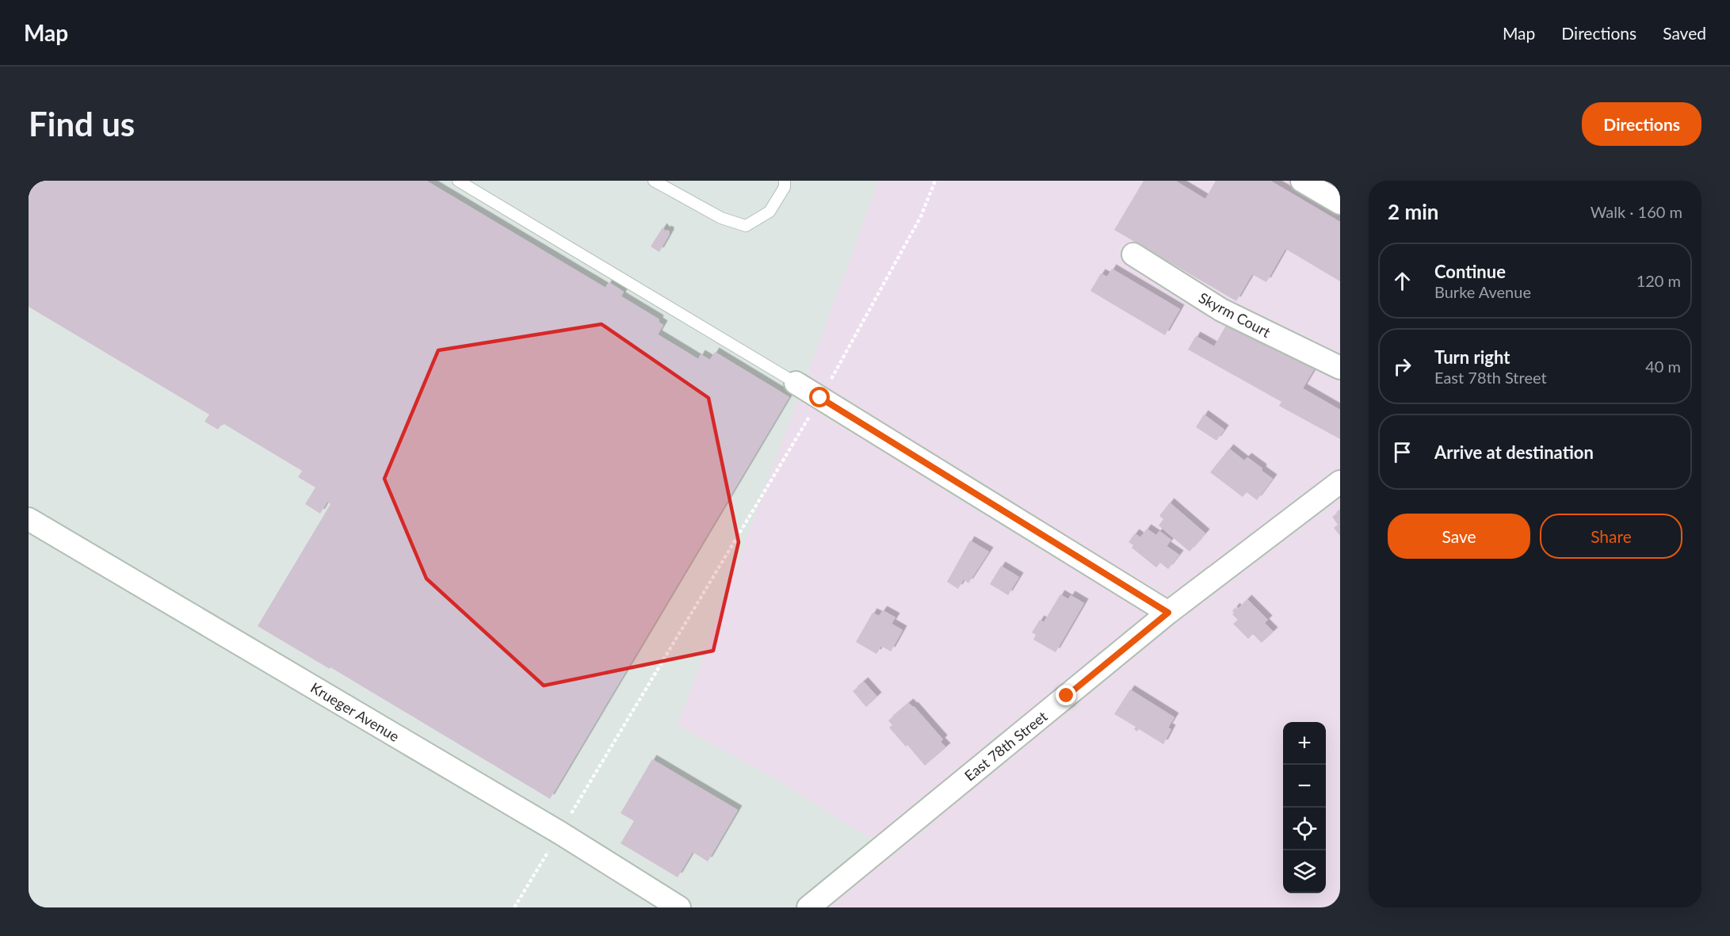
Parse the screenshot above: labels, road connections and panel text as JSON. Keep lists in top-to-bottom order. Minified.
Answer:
{"streets":{"street":["Skyrm Court","Krueger Avenue","East 78th Street"]},"page":{"header":"Map","nav":["Map","Directions","Saved"],"buttons":["Directions",["Save","Share"]],"title":"Find us","heading":["2 min","Walk · 160 m"],"list":[["Continue","Burke Avenue","120 m"],["Turn right","East 78th Street","40 m"],"Arrive at destination"],"map_buttons":["+","−"]}}
